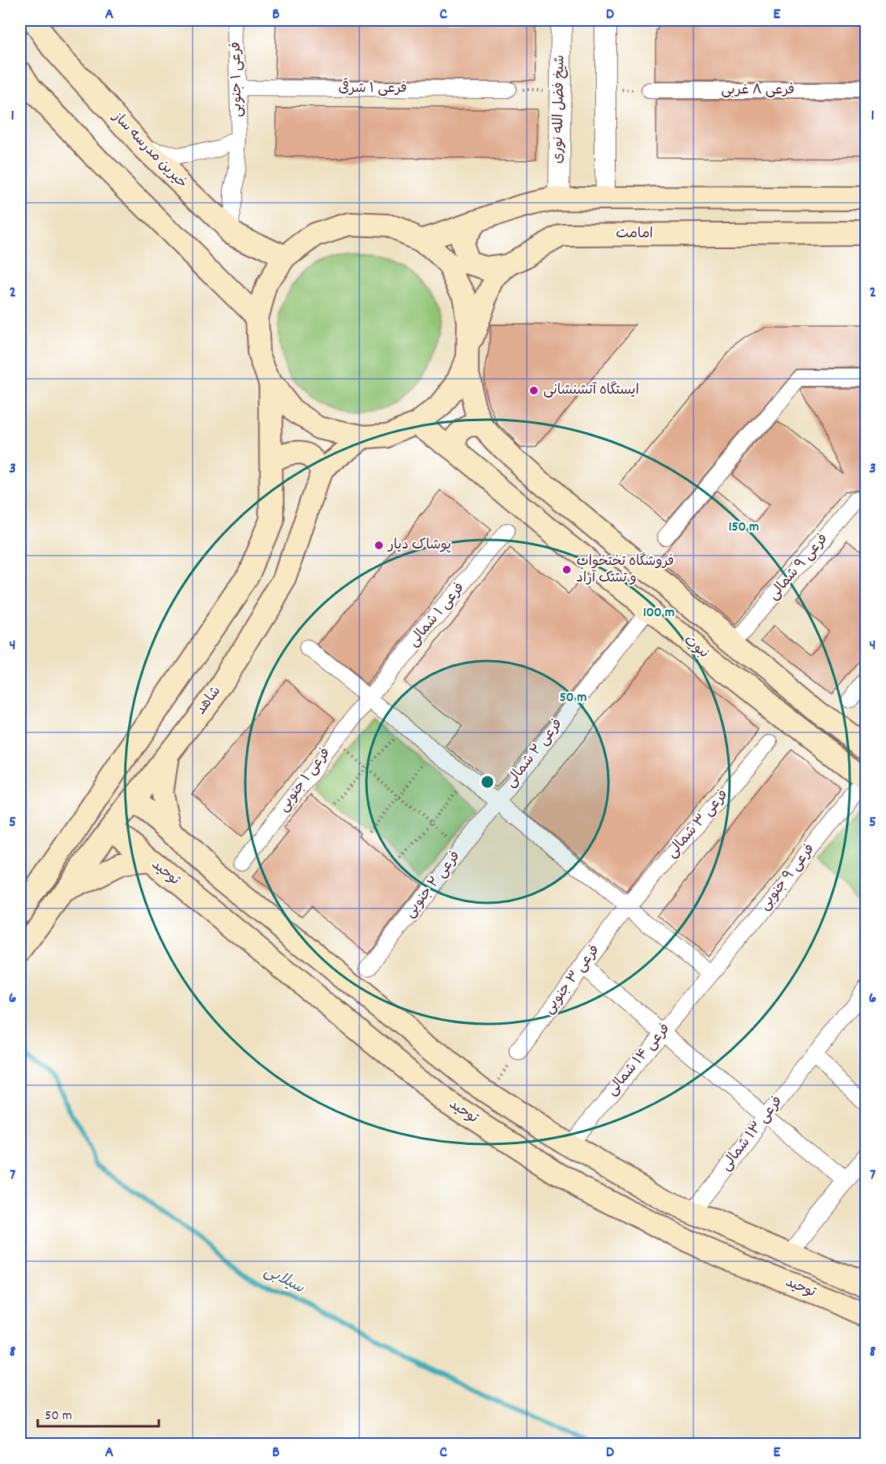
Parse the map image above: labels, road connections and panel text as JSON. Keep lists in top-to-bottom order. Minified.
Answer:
{"streets":{"main road":["خیرین مدرسه ساز","امامت","نبوت","شاهد","توحید"],"street":["فرعی ۱ جنوبی","فرعی ۱ شرقی","فرعی ۸ غربی","شیخ فضل الله نوری","فرعی ۹ شمالی","فرعی ۱ شمالی","فرعی ۲ شمالی","فرعی ۳ شمالی","فرعی ۹ جنوبی","فرعی ۲ جنوبی","فرعی ۳ جنوبی","فرعی ۱۴ شمالی","فرعی ۱۳ شمالی"]},"crossings":[["فرعی ۱ جنوبی","فرعی ۱ شرقی"],["فرعی ۱ جنوبی","خیرین مدرسه ساز"],["فرعی ۱ جنوبی","فرعی ۱ شمالی"],["امامت","نبوت"],["فرعی ۹ شمالی","نبوت"],["نبوت","فرعی ۲ شمالی"],["نبوت","فرعی ۹ جنوبی"],["شاهد","توحید"],["فرعی ۲ شمالی","فرعی ۲ جنوبی"],["فرعی ۳ شمالی","فرعی ۳ جنوبی"],["توحید","فرعی ۱۴ شمالی"],["توحید","فرعی ۱۳ شمالی"],["فرعی ۹ جنوبی","فرعی ۱۴ شمالی"]],"water":["سیلابی"],"places":["ایستگاه آتشنشانی","پوشاک دیار","فروشگاه تختخواب و تشک آراد"],"scale_bar":"50 m","grid":{"columns":["A","B","C","D","E"],"rows":["1","2","3","4","5","6","7","8"]},"rings":["150 m","100 m","50 m"]}
